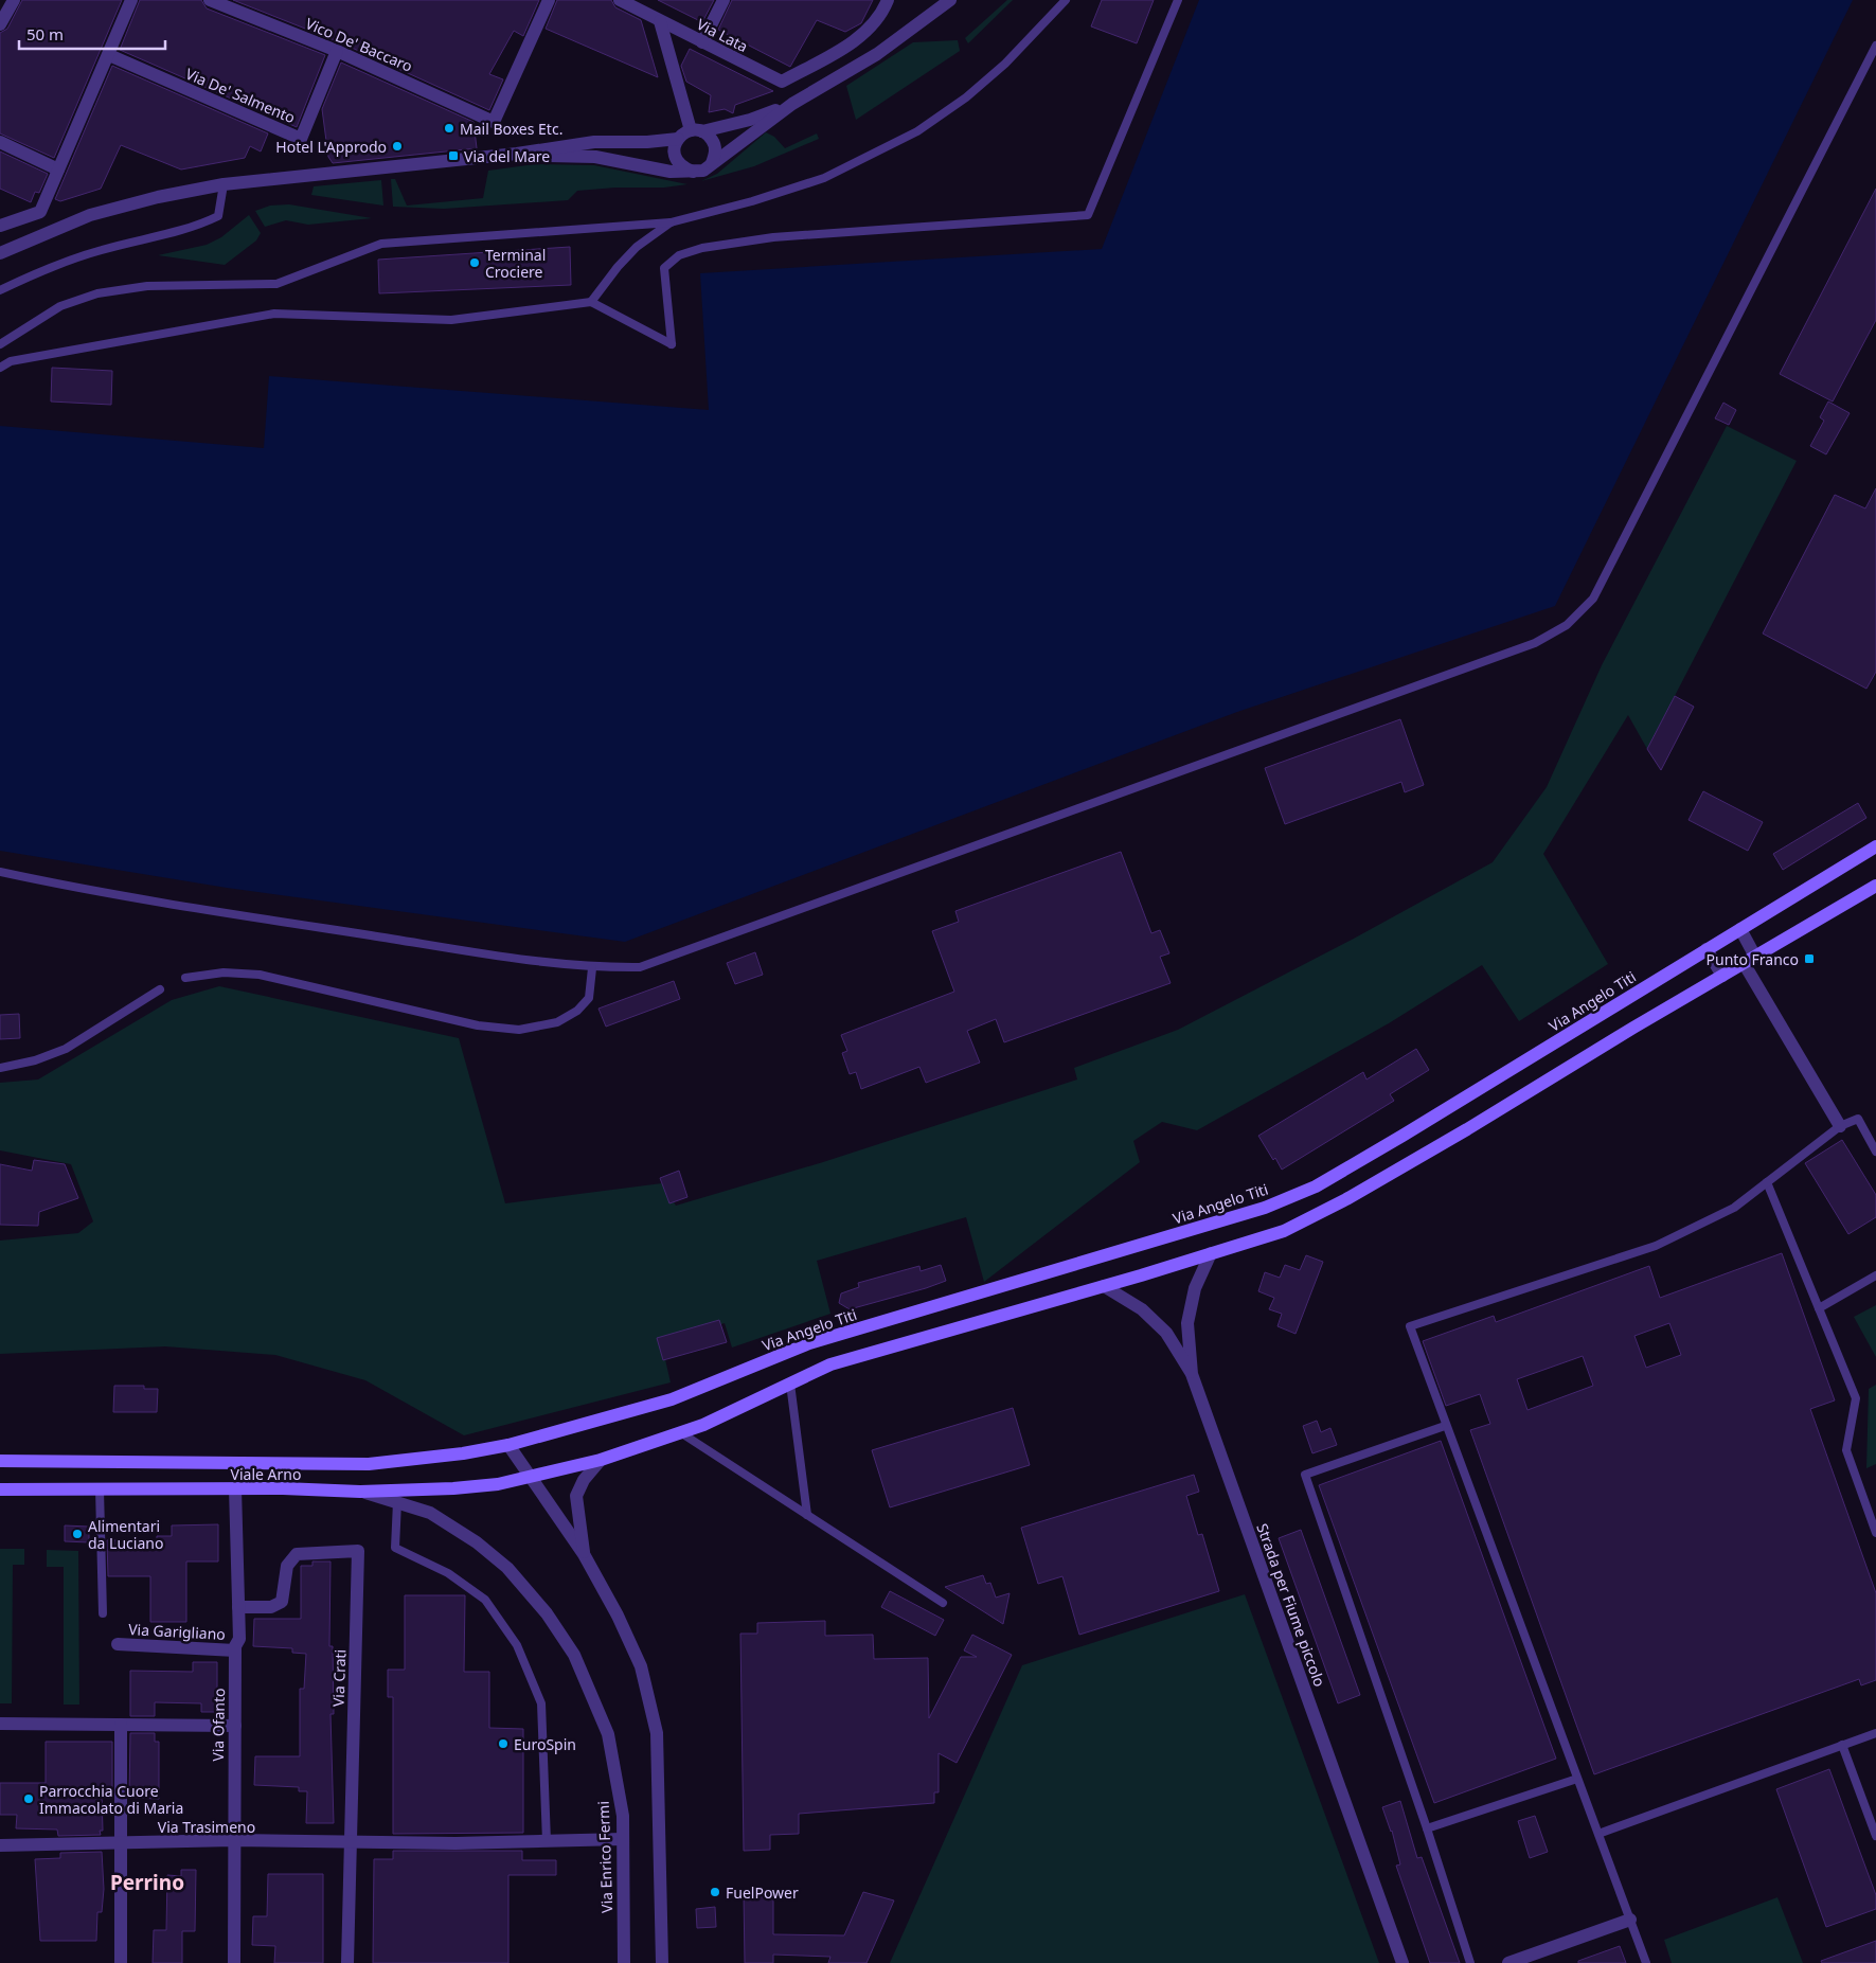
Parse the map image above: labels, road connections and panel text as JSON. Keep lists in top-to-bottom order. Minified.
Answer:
{"streets":{"main road":["Via Angelo Titi","Viale Arno"],"street":["Via Lata","Vico De' Baccaro","Via De' Salmento","Strada per Fiume piccolo","Via Garigliano","Via Crati","Via Ofanto","Via Trasimeno","Via Enrico Fermi"]},"crossings":[["Vico De' Baccaro","Via De' Salmento"],["Via Angelo Titi","Viale Arno"],["Viale Arno","Via Ofanto"],["Viale Arno","Via Enrico Fermi"],["Via Garigliano","Via Ofanto"],["Via Crati","Via Ofanto"],["Via Crati","Via Trasimeno"],["Via Ofanto","Via Trasimeno"],["Via Trasimeno","Via Enrico Fermi"]],"districts":["Perrino"],"places":{"other":["Mail Boxes Etc.","Hotel L'Approdo","Terminal Crociere","Alimentari da Luciano","EuroSpin","Parrocchia Cuore Immacolato di Maria","FuelPower"],"transit":["Via del Mare","Punto Franco"]},"scale_bar":"50 m"}
